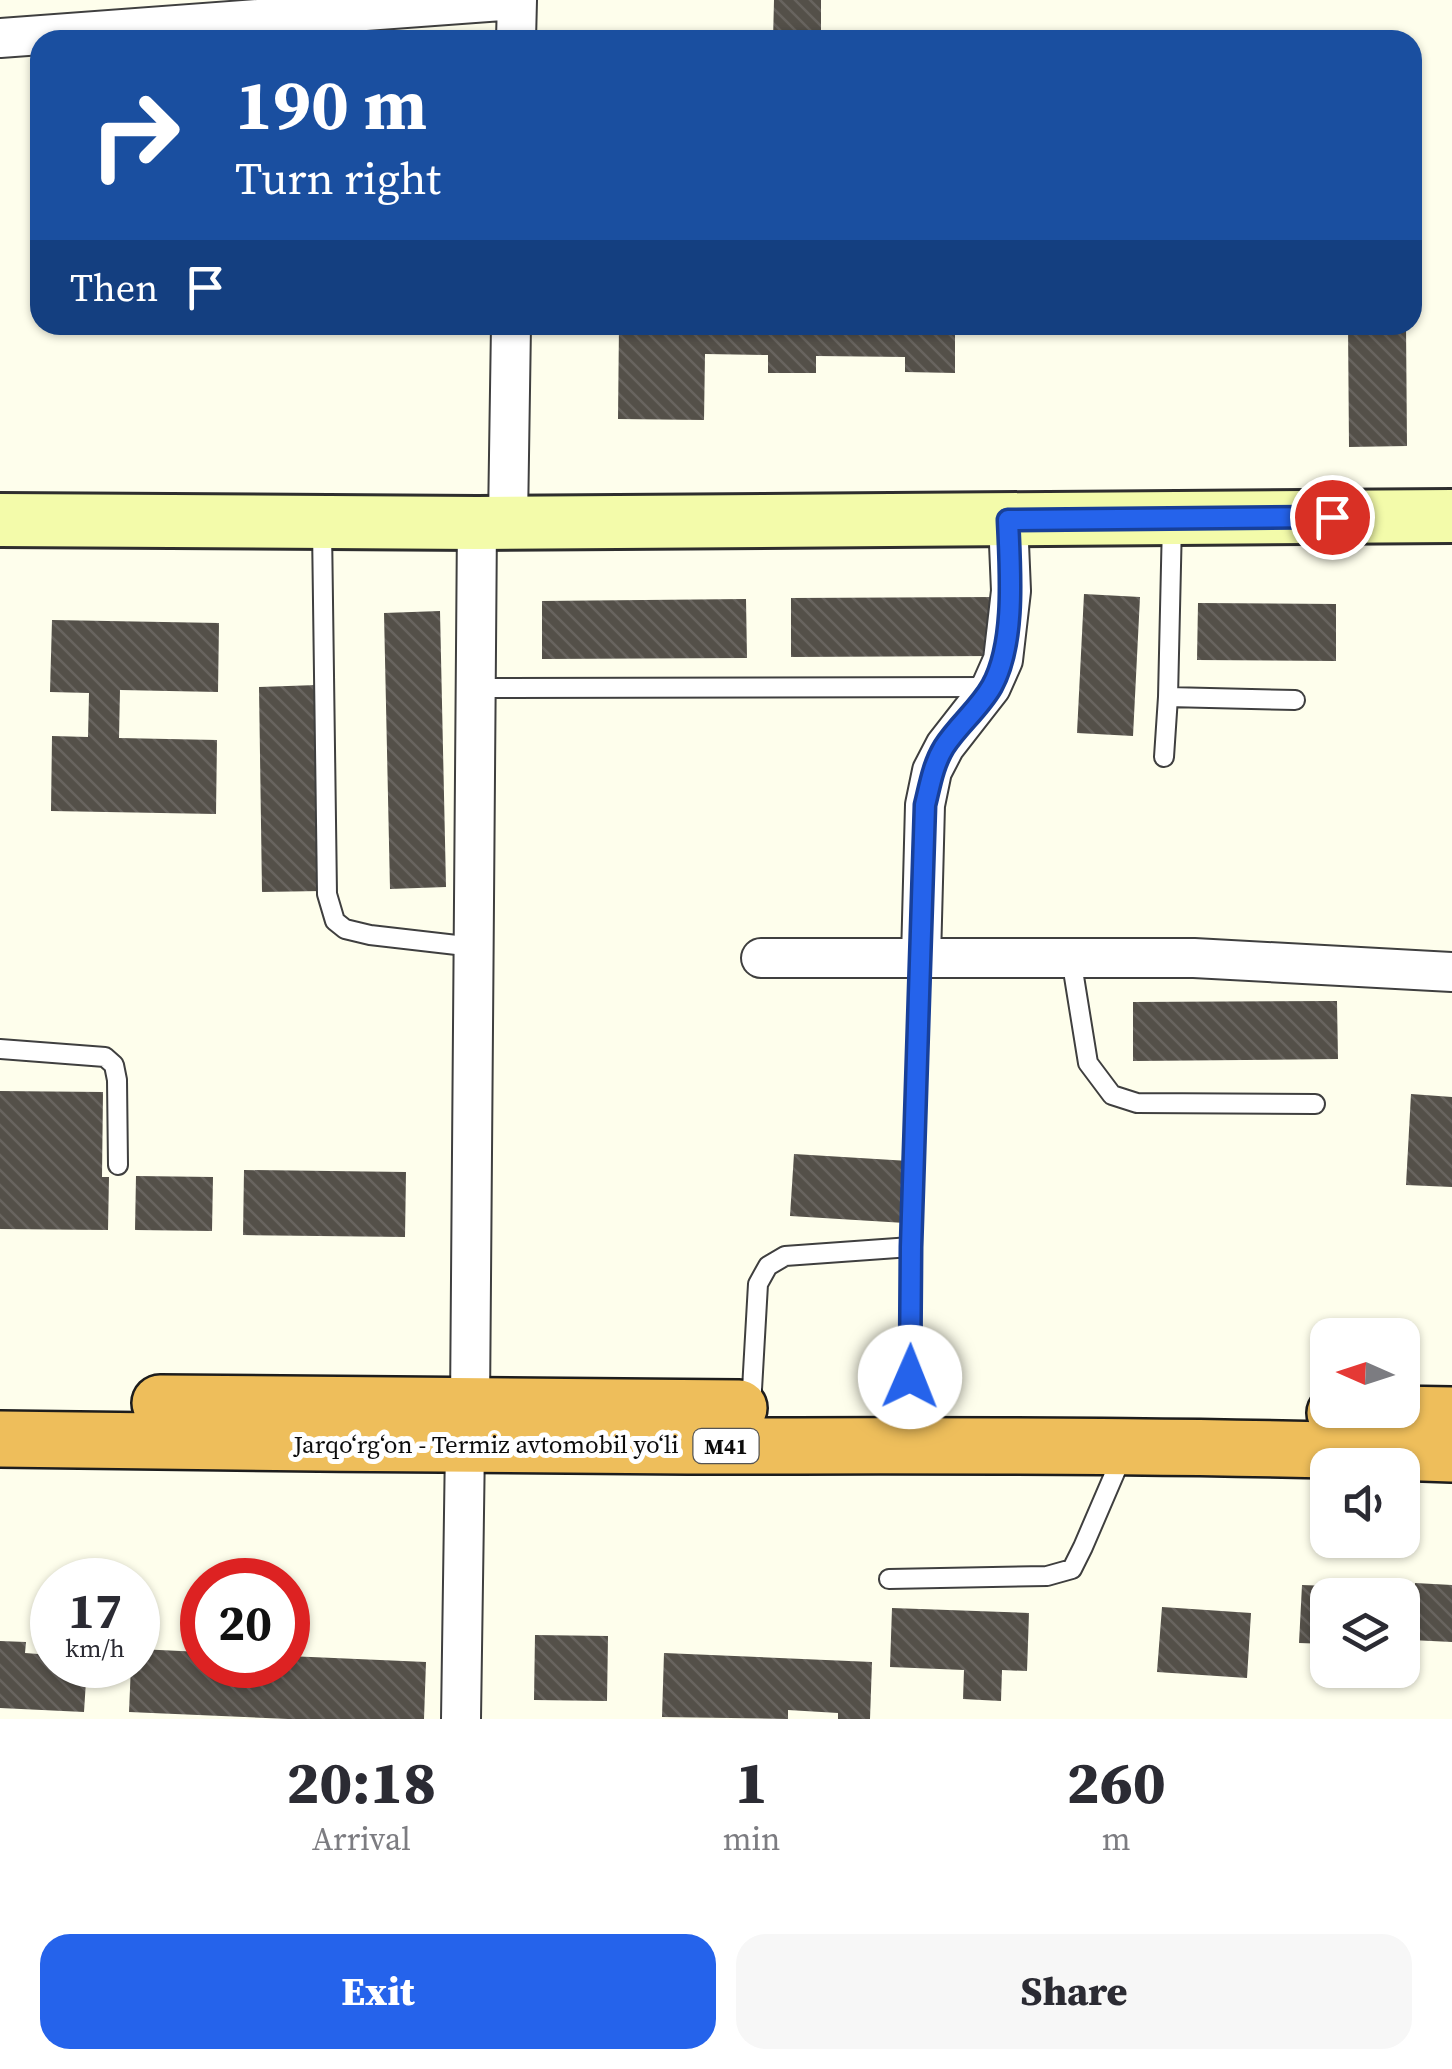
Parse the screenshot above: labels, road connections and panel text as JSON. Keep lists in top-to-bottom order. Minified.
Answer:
{"streets":{"highway":["Jarqoʻrgʻon - Termiz avtomobil yoʻli","M41"]},"north":"left","page":{"turn":["190 m","Turn right"],"then":"Then","speed":"17 km/h","limit":"20","eta":["20:18","Arrival","1","min","260","m"],"buttons":["Exit","Share"]}}
